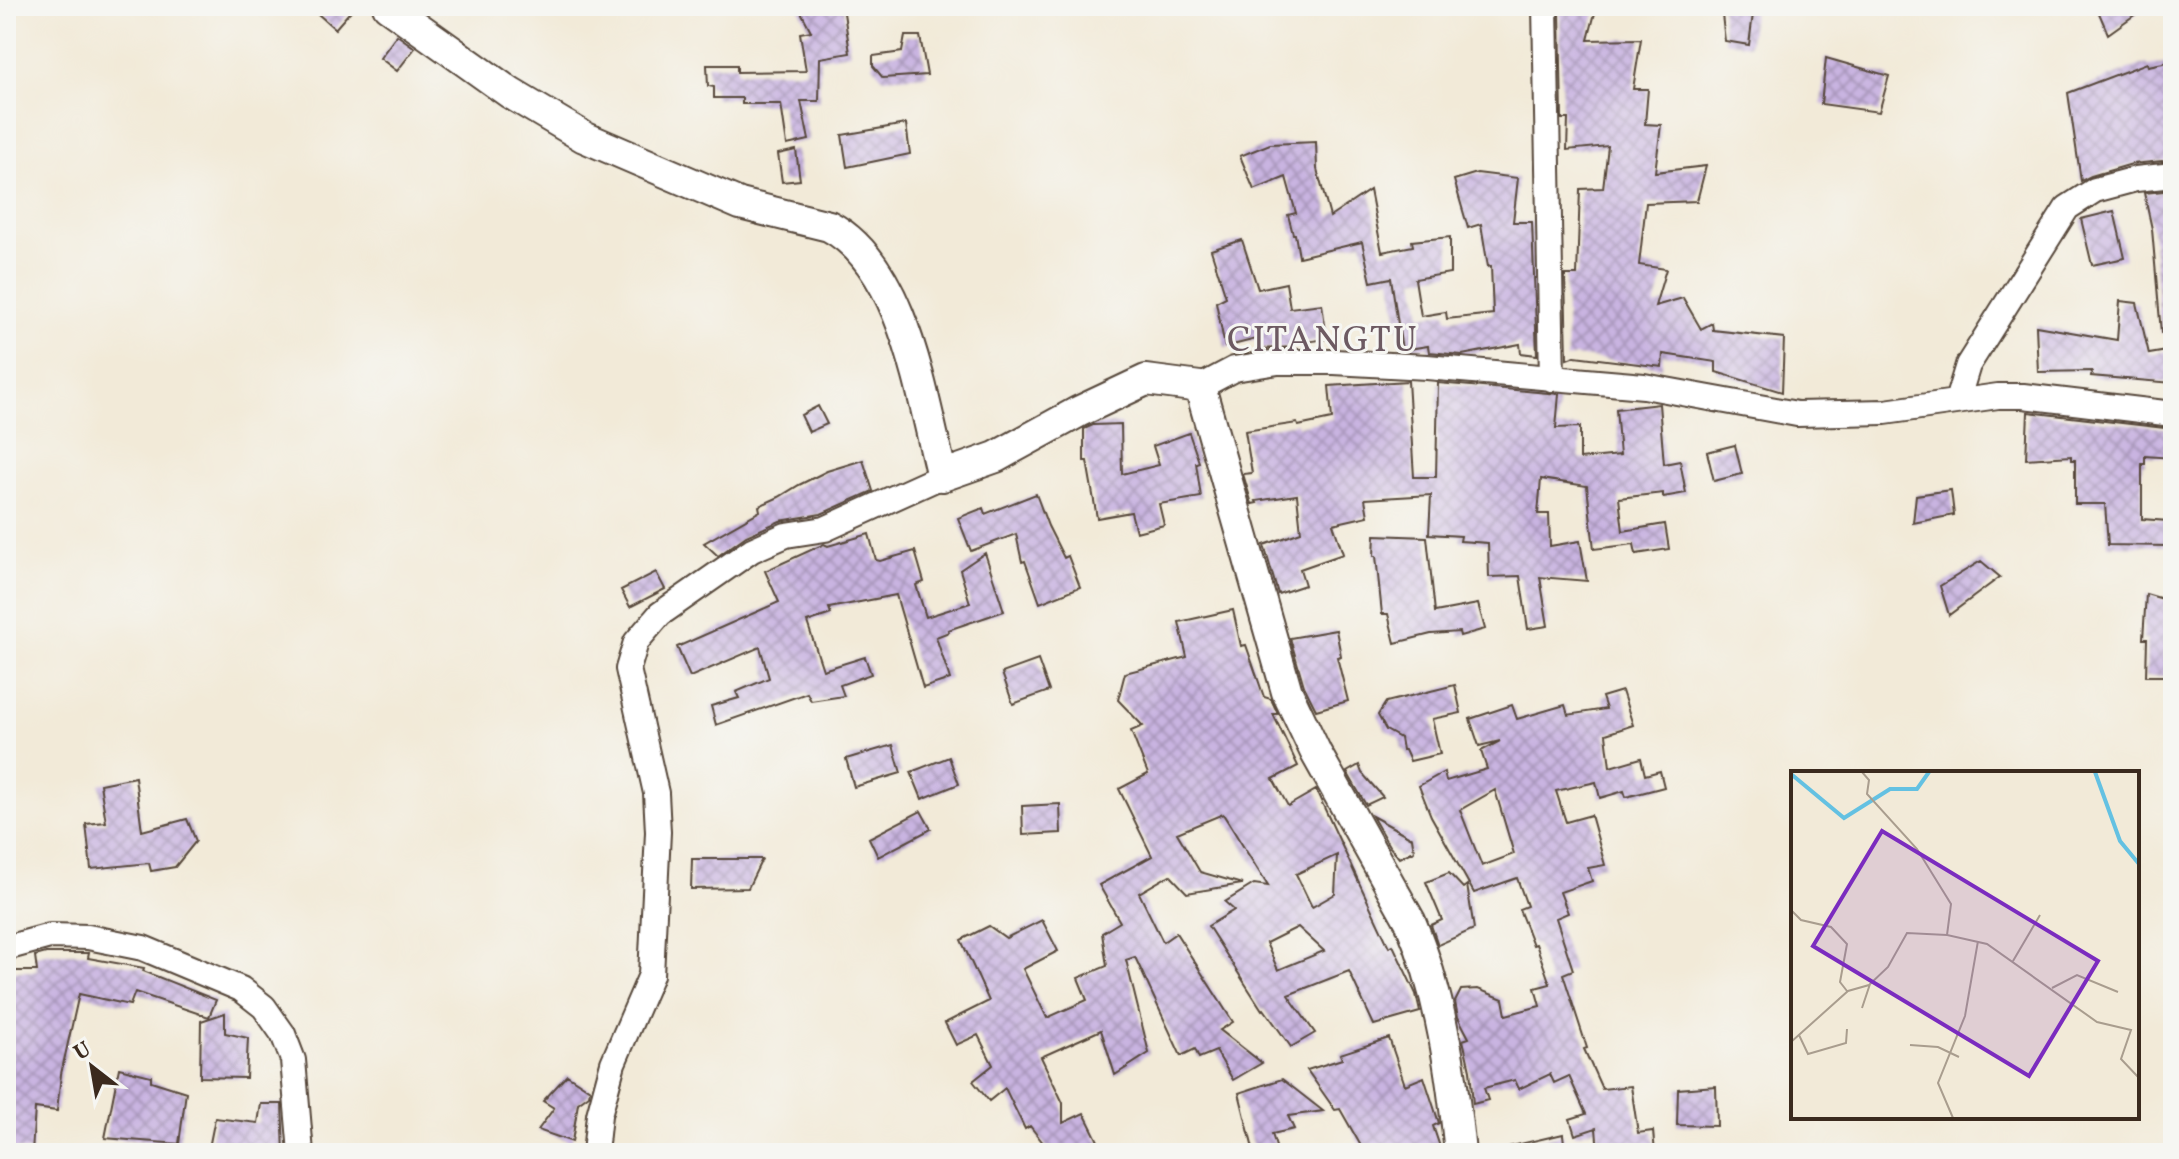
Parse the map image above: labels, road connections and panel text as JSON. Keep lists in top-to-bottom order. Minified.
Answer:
{"districts":["CITANGTU"],"north":"top left"}
